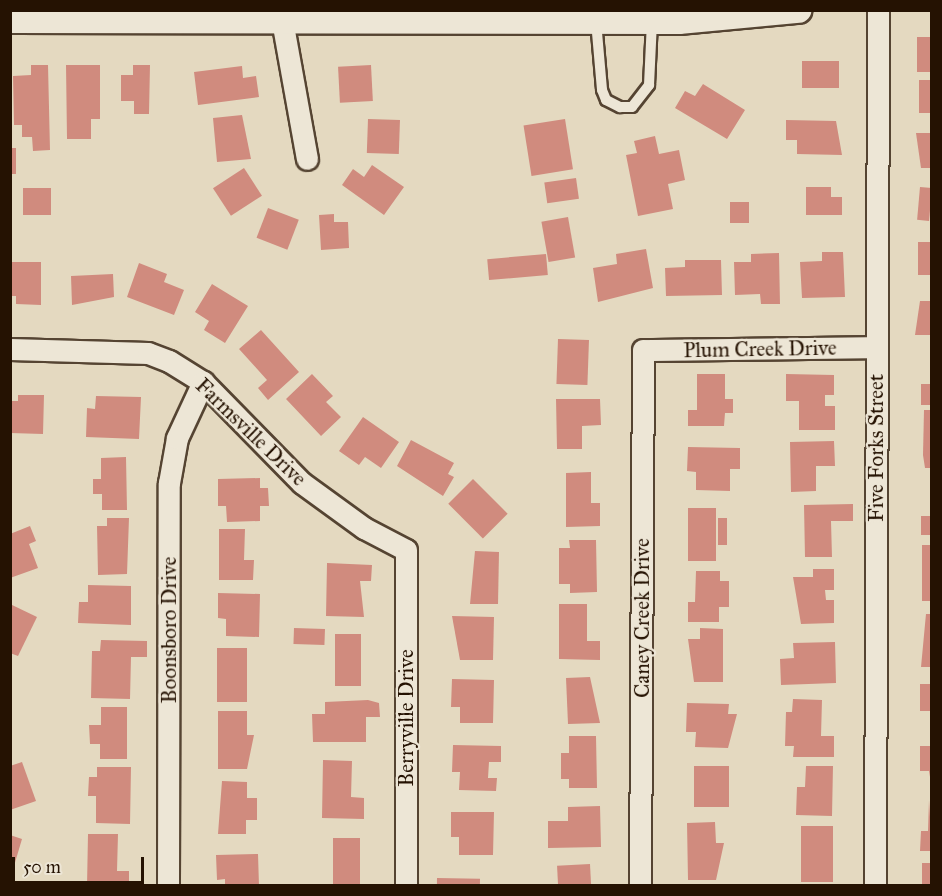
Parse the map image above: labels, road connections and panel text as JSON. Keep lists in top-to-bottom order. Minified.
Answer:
{"streets":{"street":["Plum Creek Drive","Farmsville Drive","Five Forks Street","Caney Creek Drive","Boonsboro Drive","Berryville Drive"]},"crossings":[["Plum Creek Drive","Five Forks Street"],["Plum Creek Drive","Caney Creek Drive"],["Farmsville Drive","Boonsboro Drive"],["Farmsville Drive","Berryville Drive"]],"scale_bar":"50 m"}
